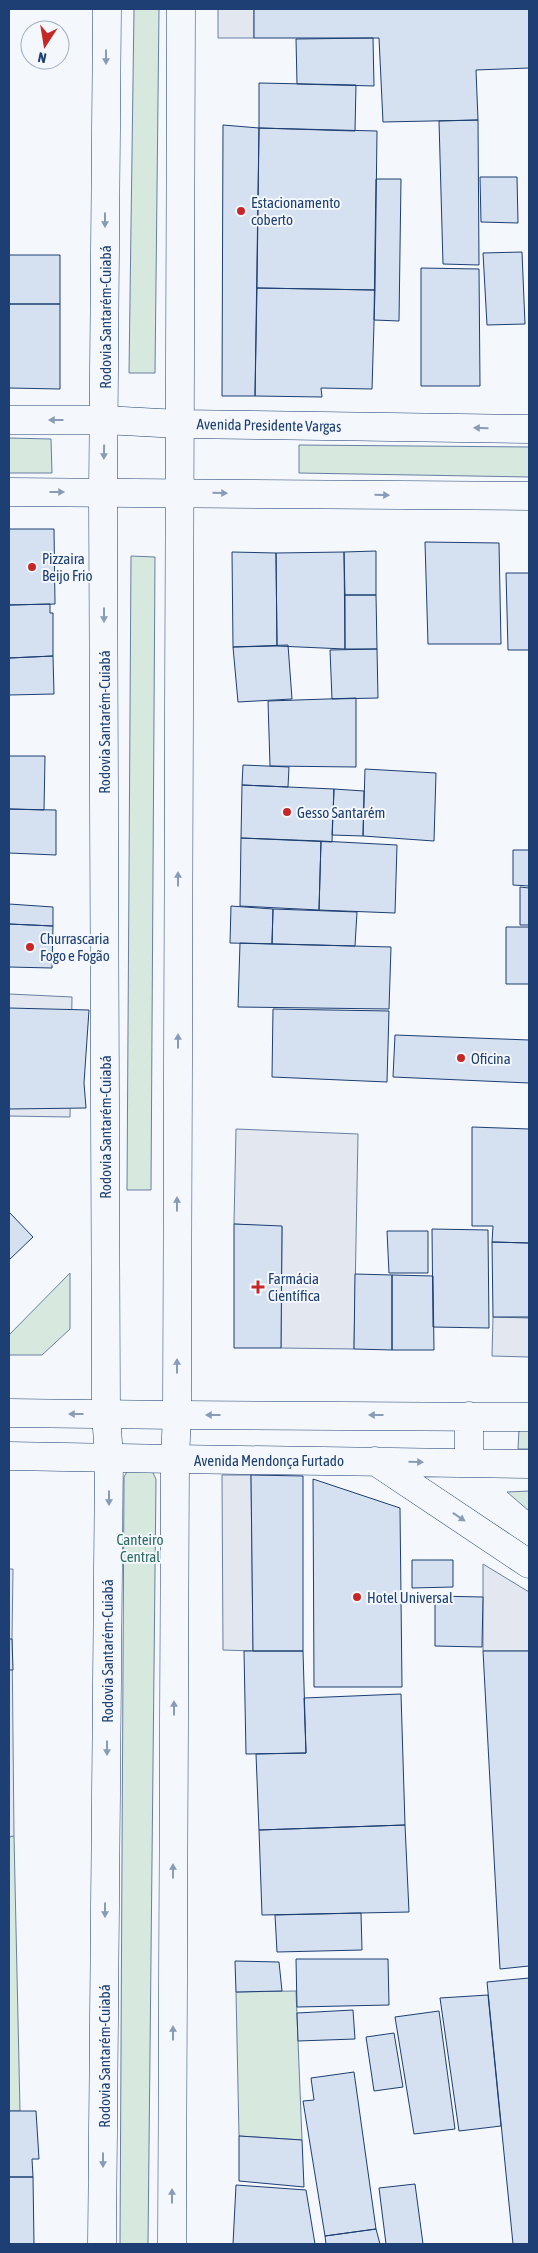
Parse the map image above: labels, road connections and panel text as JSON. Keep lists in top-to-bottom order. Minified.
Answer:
{"streets":{"main road":["Rodovia Santarém-Cuiabá","Avenida Presidente Vargas","Avenida Mendonça Furtado"]},"crossings":[["Rodovia Santarém-Cuiabá","Avenida Presidente Vargas"],["Rodovia Santarém-Cuiabá","Avenida Mendonça Furtado"]],"parks":["Canteiro Central"],"places":{"other":["Estacionamento coberto","Pizzaira Beijo Frio","Gesso Santarém","Churrascaria Fogo e Fogão","Oficina","Hotel Universal"],"health":["Farmácia Científica"]},"north":"bottom"}
